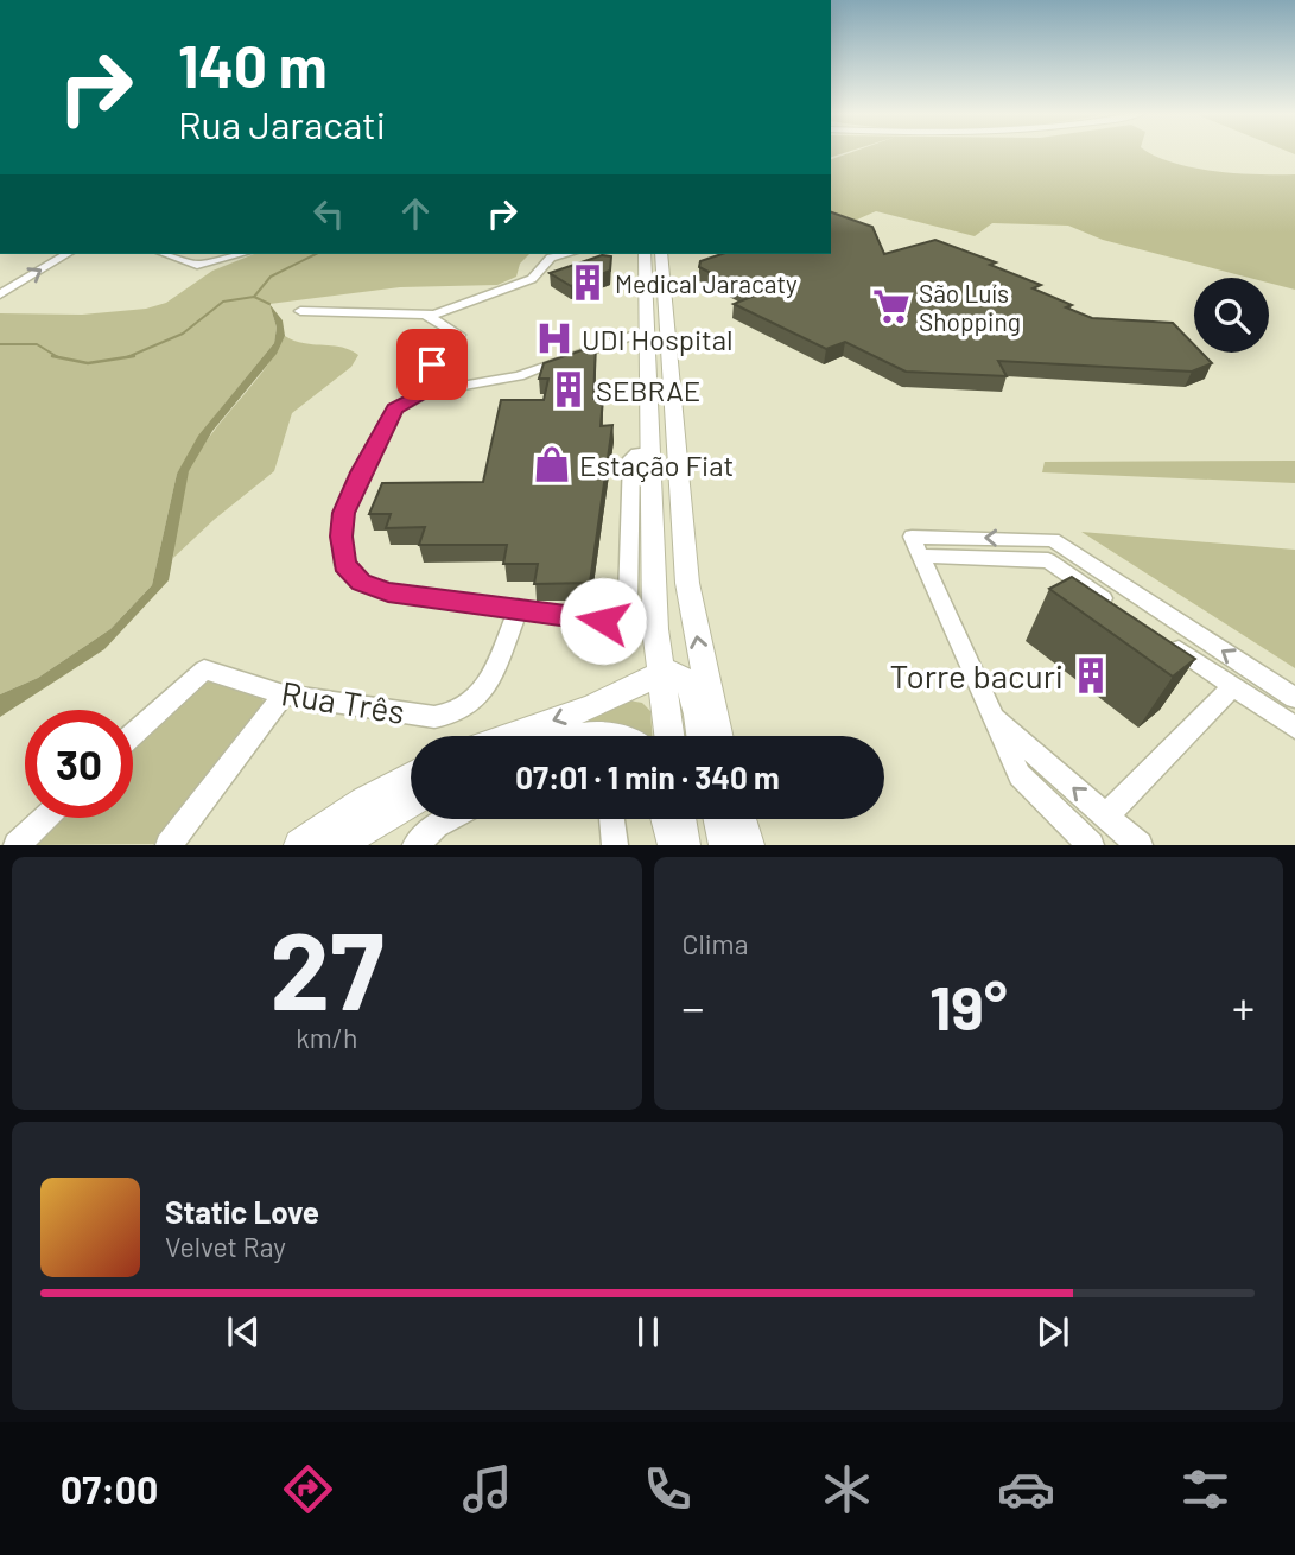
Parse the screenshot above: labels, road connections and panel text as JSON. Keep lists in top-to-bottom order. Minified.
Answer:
{"streets":{"street":["Rua Três"]},"places":{"building":["Medical Jaracaty","SEBRAE","Torre bacuri"],"supermarket":["São Luís Shopping"],"hospital":["UDI Hospital"],"shop":["Estação Fiat"]},"page":{"turn":["140 m","Rua Jaracati"],"limit":"30","trip":"07:01 · 1 min · 340 m","tile":[["27","km/h"],"Clima"],"heat":["−","19°","+"],"song":["Static Love","Velvet Ray"],"tabs":"07:00"}}
